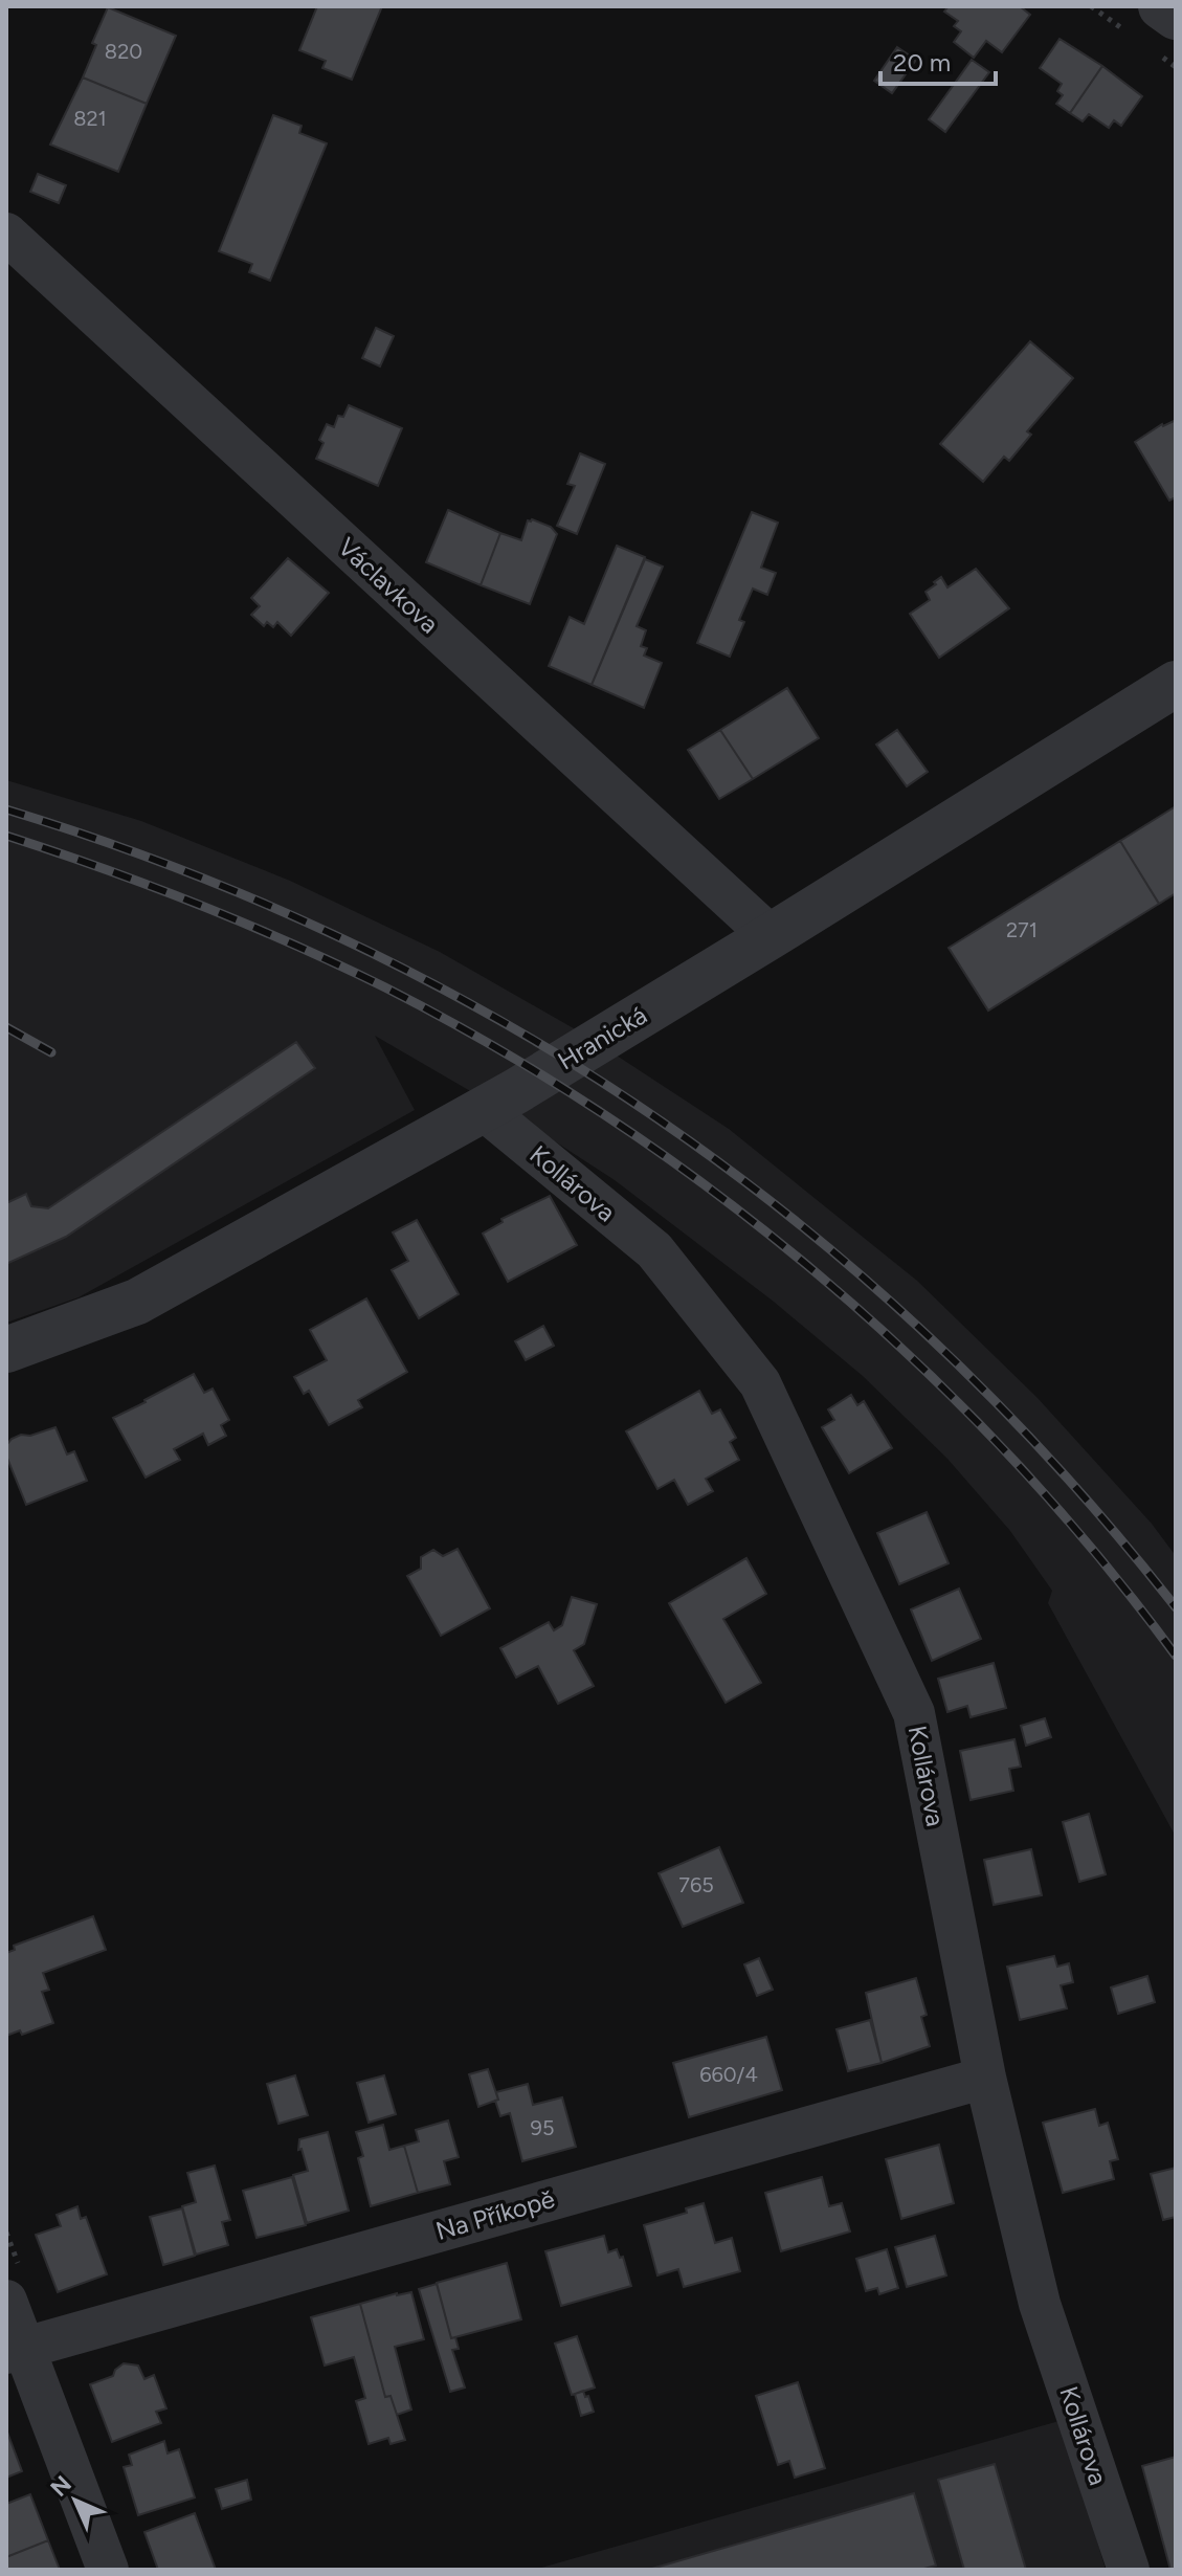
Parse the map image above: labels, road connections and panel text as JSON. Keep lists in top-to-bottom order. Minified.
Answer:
{"streets":{"street":["Václavkova","Hranická","Kollárova","Na Příkopě"]},"crossings":[["Václavkova","Hranická"],["Hranická","Kollárova"],["Kollárova","Na Příkopě"]],"house_numbers":["820","821","271","765","660/4","95"],"scale_bar":"20 m","north":"top left"}
